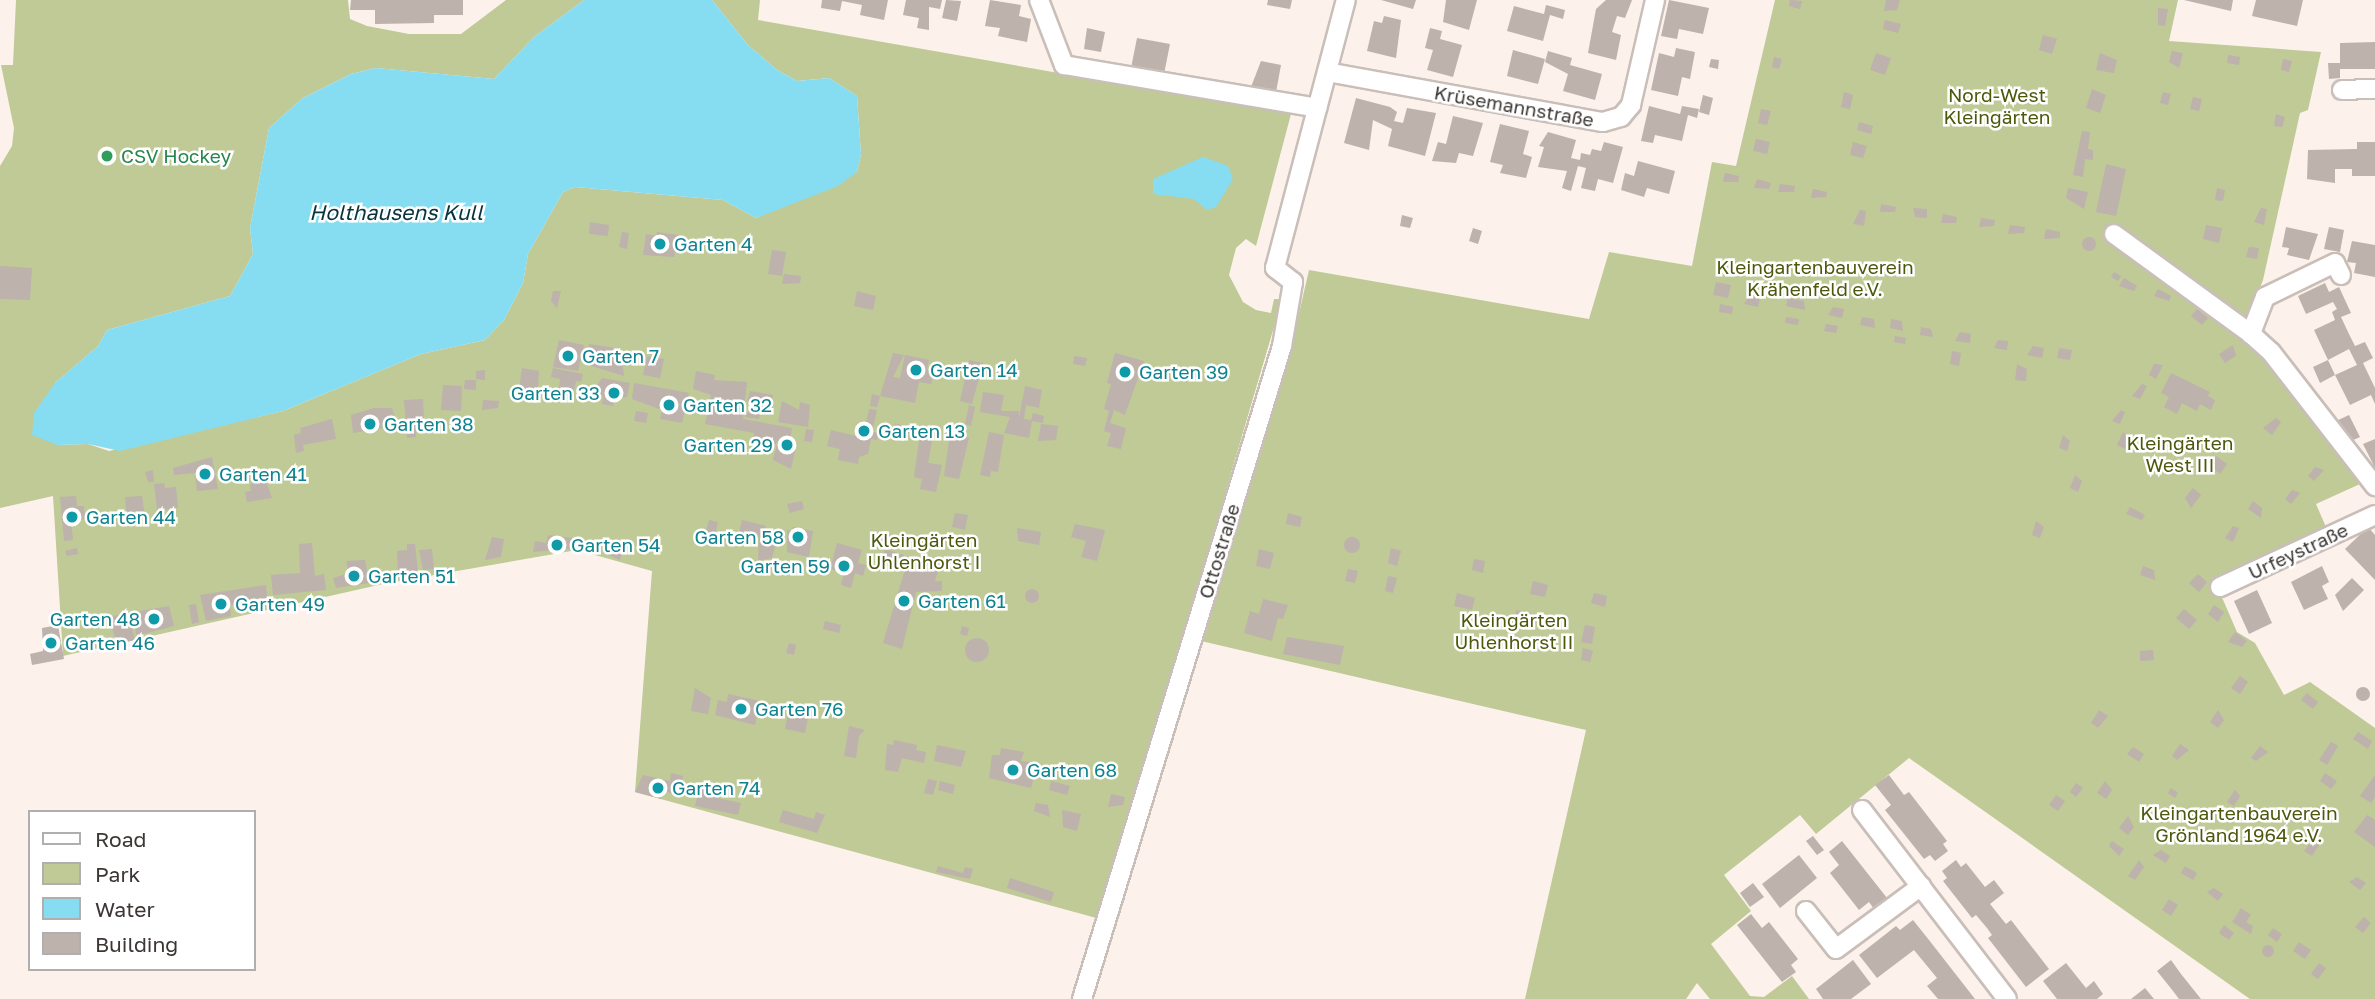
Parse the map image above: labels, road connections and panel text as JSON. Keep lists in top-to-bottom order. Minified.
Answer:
{"streets":{"street":["Krüsemannstraße","Ottostraße","Urfeystraße"]},"crossings":[["Krüsemannstraße","Ottostraße"]],"water":["Holthausens Kull"],"parks":["Nord-West Kleingärten","Kleingartenbauverein Krähenfeld e.V.","Kleingärten West III","Kleingärten Uhlenhorst I","Kleingärten Uhlenhorst II","Kleingartenbauverein Grönland 1964 e.V."],"places":["CSV Hockey","Garten 4","Garten 7","Garten 14","Garten 39","Garten 33","Garten 32","Garten 38","Garten 13","Garten 29","Garten 41","Garten 44","Garten 58","Garten 54","Garten 59","Garten 51","Garten 61","Garten 49","Garten 48","Garten 46","Garten 76","Garten 68","Garten 74"],"legend":["Road","Park","Water","Building"]}
